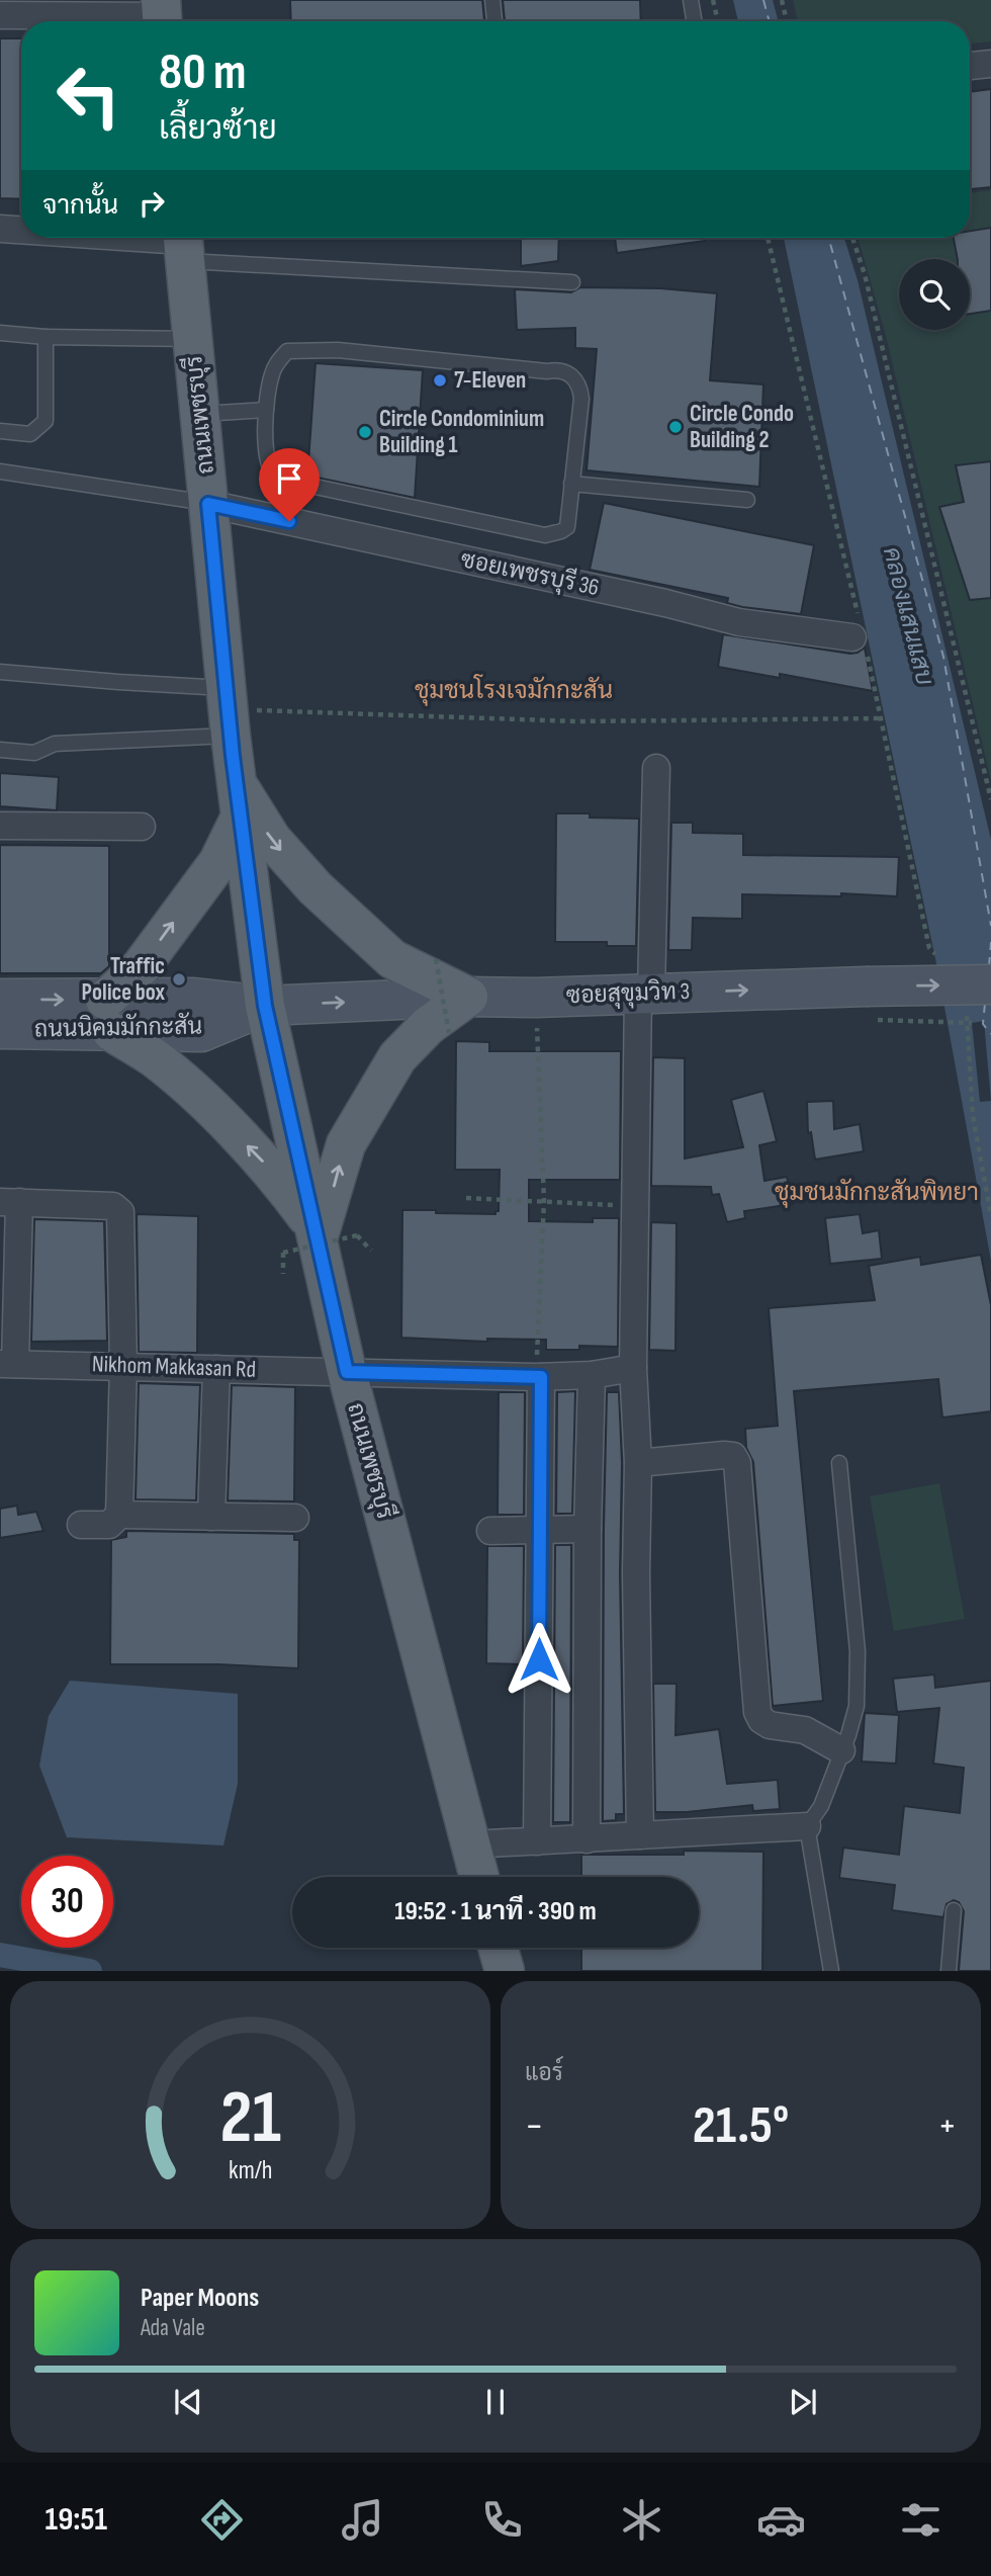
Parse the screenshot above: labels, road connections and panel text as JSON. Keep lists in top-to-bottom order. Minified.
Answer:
{"streets":{"main road":["ถนนเพชรบุรี"],"street":["ซอยเพชรบุรี 36","ซอยสุขุมวิท 3","ถนนนิคมมักกะสัน","Nikhom Makkasan Rd"]},"crossings":[["ถนนเพชรบุรี","ซอยเพชรบุรี 36"],["ถนนเพชรบุรี","ซอยสุขุมวิท 3"],["ถนนเพชรบุรี","ถนนนิคมมักกะสัน"],["ถนนเพชรบุรี","Nikhom Makkasan Rd"],["ซอยสุขุมวิท 3","ถนนนิคมมักกะสัน"]],"one_way":["ซอยสุขุมวิท 3"],"districts":["ชุมชนโรงเจมักกะสัน","ชุมชนมักกะสันพิทยา"],"water":["คลองแสนแสบ"],"places":["7-Eleven","Circle Condo Building 2","Circle Condominium Building 1","Traffic Police box"],"page":{"turn":["80 m","เลี้ยวซ้าย"],"then":"จากนั้น","limit":"30","trip":"19:52 · 1 นาที · 390 m","tile":"แอร์","heat":["−","21.5°","+"],"song":["Paper Moons","Ada Vale"],"tabs":"19:51","gauge":["21","km/h"]}}
